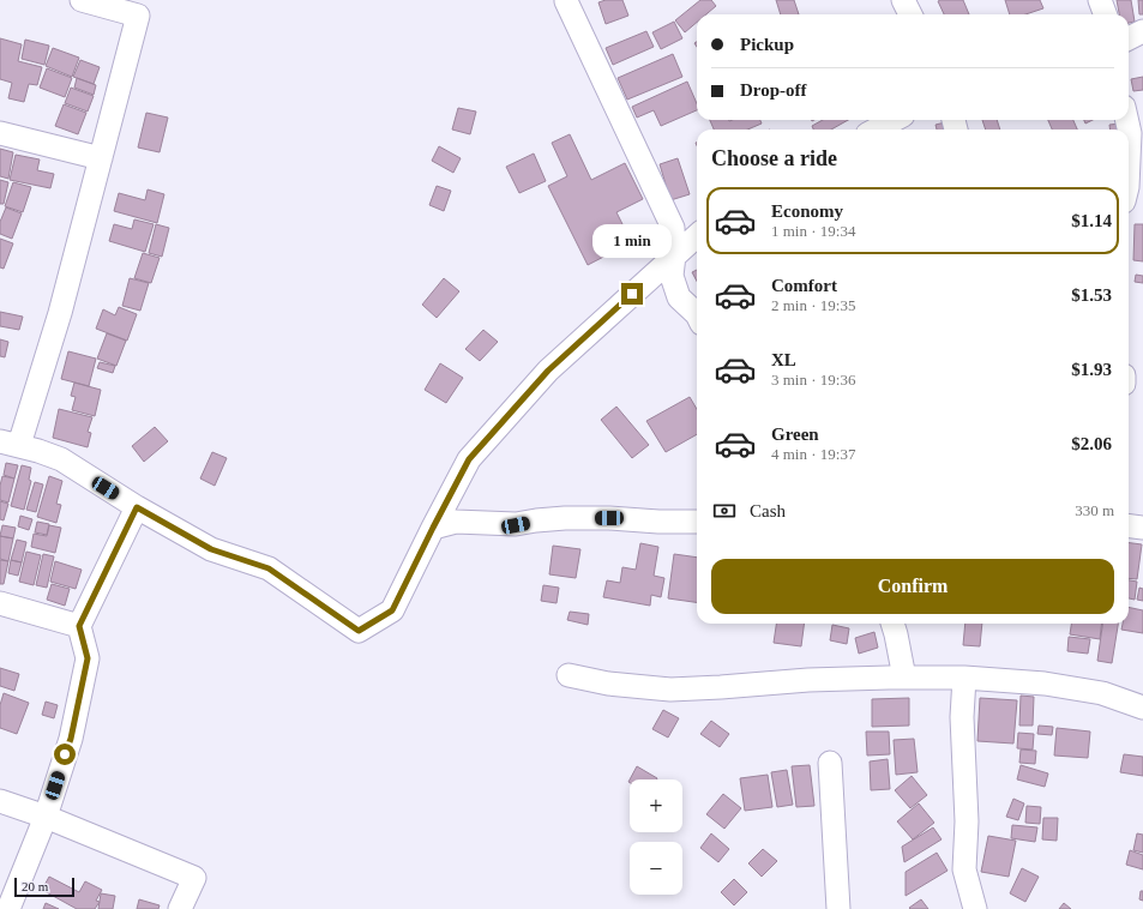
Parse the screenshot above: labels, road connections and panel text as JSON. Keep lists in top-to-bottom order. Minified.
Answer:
{"scale_bar":"20 m","page":{"banner":["Pickup","Drop-off"],"heading":"Choose a ride","list":[{"name":"Economy","note":"1 min · 19:34","value":"$1.14"},{"name":"Comfort","note":"2 min · 19:35","value":"$1.53"},{"name":"XL","note":"3 min · 19:36","value":"$1.93"},{"name":"Green","note":"4 min · 19:37","value":"$2.06"}],"bubble":"1 min","pay":["Cash","330 m"],"buttons":"Confirm","map_buttons":["+","−"],"scale":"20 m"}}
